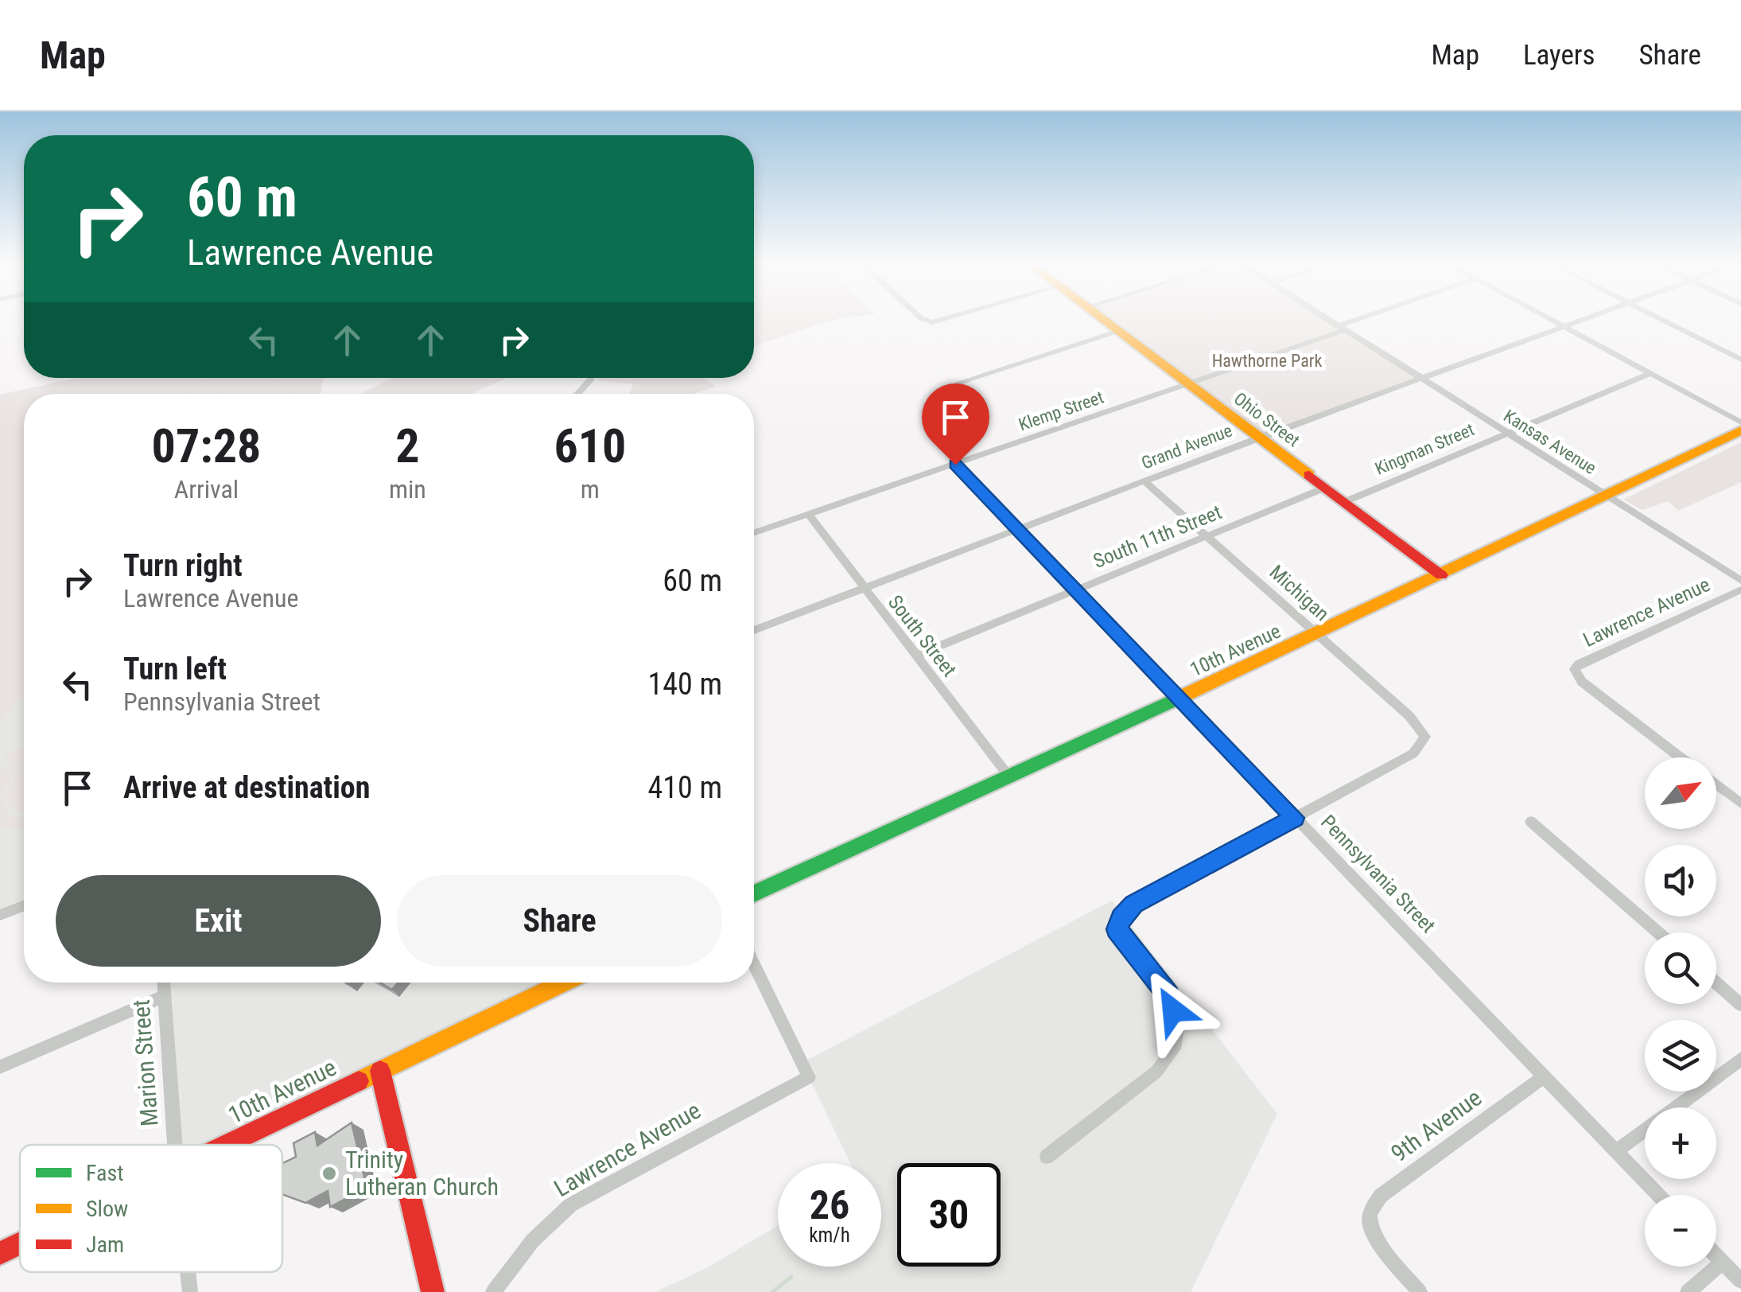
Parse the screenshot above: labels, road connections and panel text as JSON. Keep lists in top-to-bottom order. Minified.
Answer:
{"streets":{"street":["Klemp Street","Ohio Street","Kansas Avenue","Grand Avenue","Kingman Street","South 11th Street","Michigan","Lawrence Avenue","South Street","10th Avenue","Pennsylvania Street","Marion Street","9th Avenue"]},"crossings":[["Klemp Street","Ohio Street"],["Klemp Street","Kansas Avenue"],["Klemp Street","South Street"],["Klemp Street","Pennsylvania Street"],["Ohio Street","Grand Avenue"],["Ohio Street","Kingman Street"],["Ohio Street","South 11th Street"],["Ohio Street","10th Avenue"],["Kansas Avenue","Grand Avenue"],["Kansas Avenue","Kingman Street"],["Kansas Avenue","10th Avenue"],["Grand Avenue","Michigan"],["Grand Avenue","South Street"],["Grand Avenue","Pennsylvania Street"],["South 11th Street","Michigan"],["South 11th Street","South Street"],["South 11th Street","Pennsylvania Street"],["Michigan","10th Avenue"],["Michigan","Pennsylvania Street"],["South Street","10th Avenue"],["10th Avenue","Pennsylvania Street"],["Pennsylvania Street","9th Avenue"]],"parks":["Hawthorne Park"],"places":["Trinity Lutheran Church"],"legend":["Fast","Slow","Jam"],"north":"top right","page":{"header":"Map","nav":["Map","Layers","Share"],"turn":["60 m","Lawrence Avenue"],"eta":["07:28","Arrival","2","min","610","m"],"list":[{"name":"Turn right","note":"Lawrence Avenue","value":"60 m"},{"name":"Turn left","note":"Pennsylvania Street","value":"140 m"},{"name":"Arrive at destination","value":"410 m"}],"map_buttons":["+","−"],"buttons":["Exit","Share"],"speed":"26 km/h","limit":"30"}}
